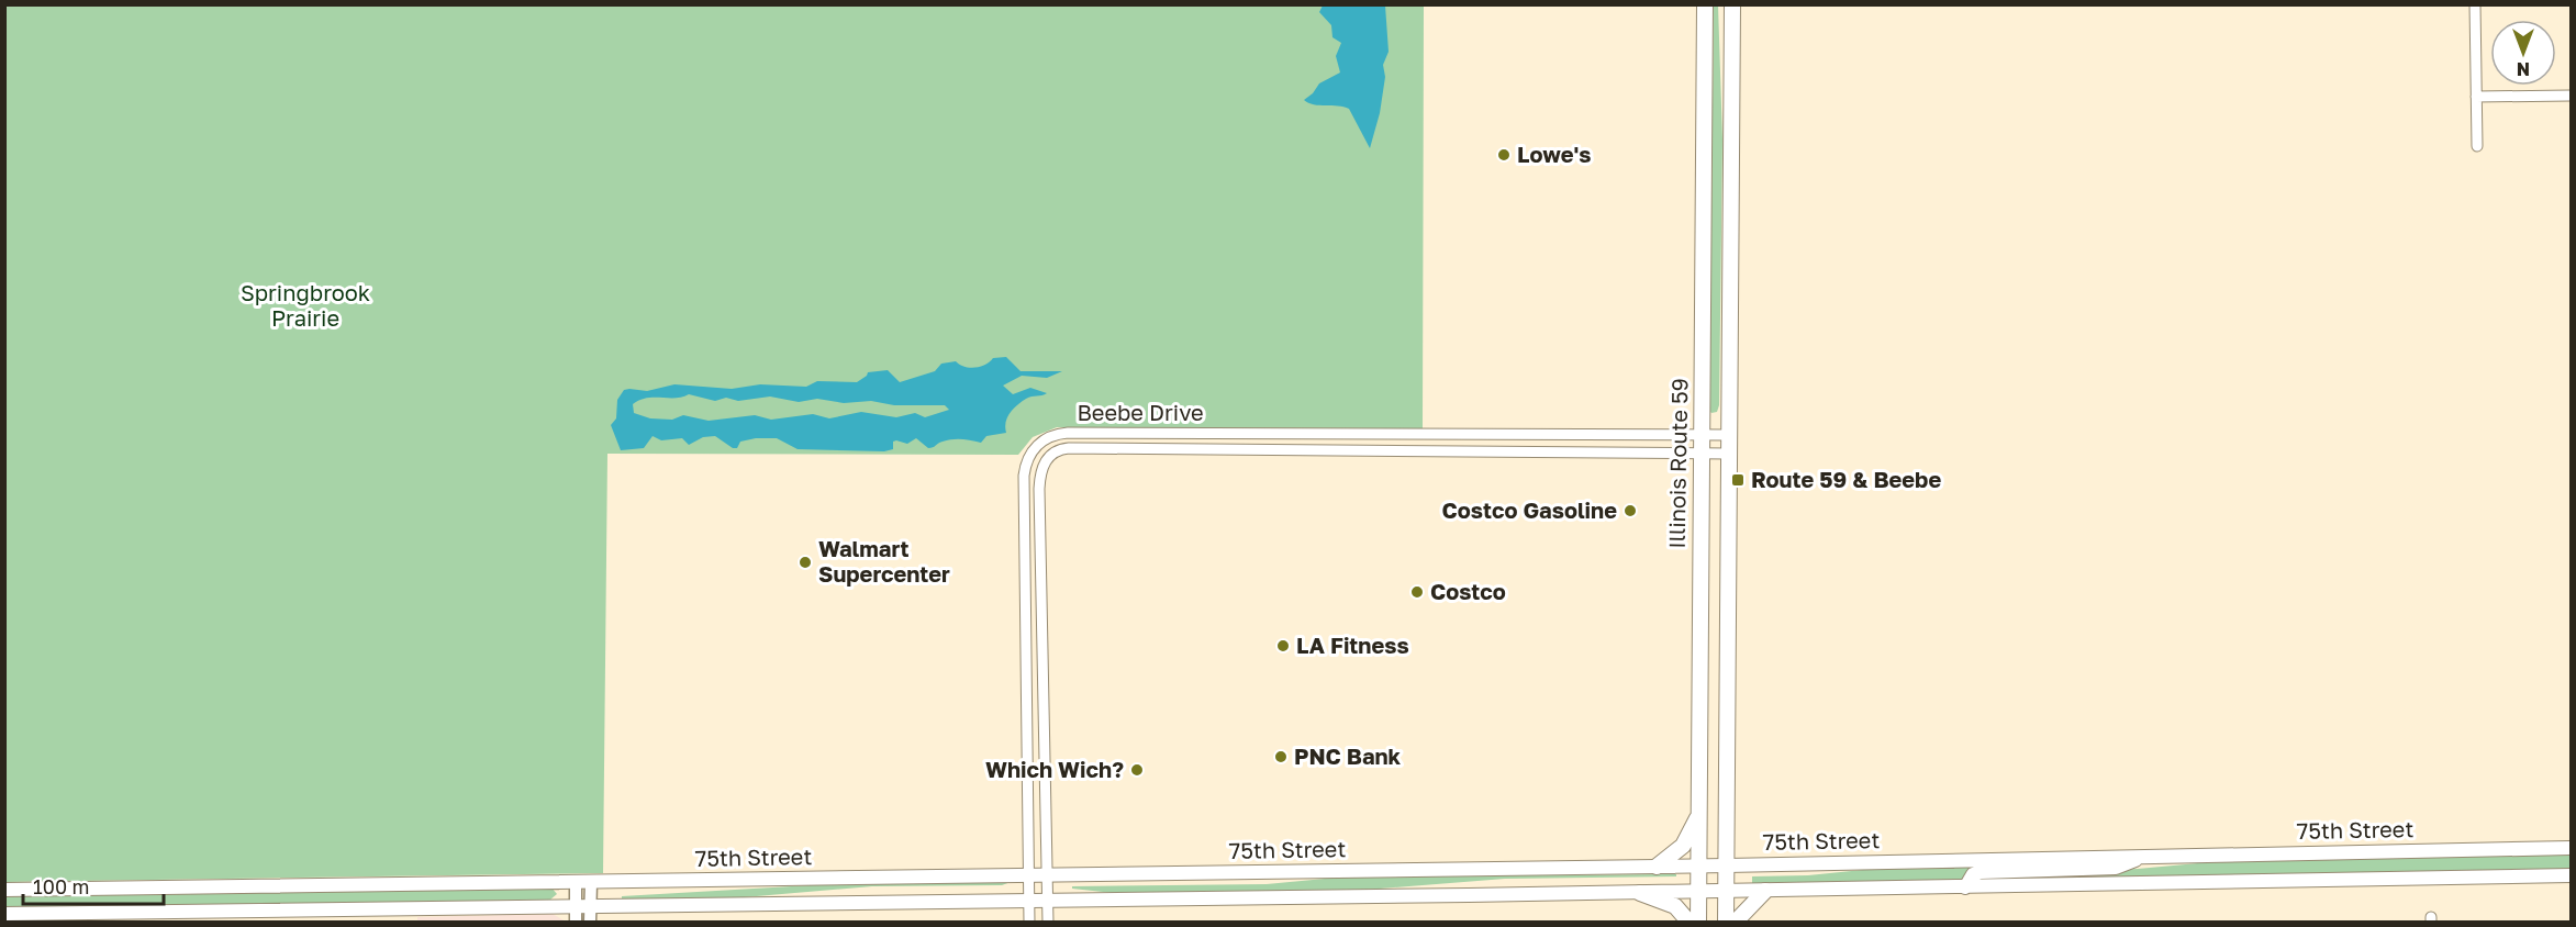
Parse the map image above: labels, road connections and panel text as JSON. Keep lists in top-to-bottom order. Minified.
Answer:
{"streets":{"main road":["Illinois Route 59","75th Street"],"street":["Beebe Drive"]},"crossings":[["Beebe Drive","Illinois Route 59"],["Beebe Drive","75th Street"],["Illinois Route 59","75th Street"]],"parks":["Springbrook Prairie"],"places":{"other":["Lowe's","Costco Gasoline","Walmart Supercenter","Costco","LA Fitness","PNC Bank","Which Wich?"],"transit":["Route 59 & Beebe"]},"scale_bar":"100 m","north":"bottom"}
